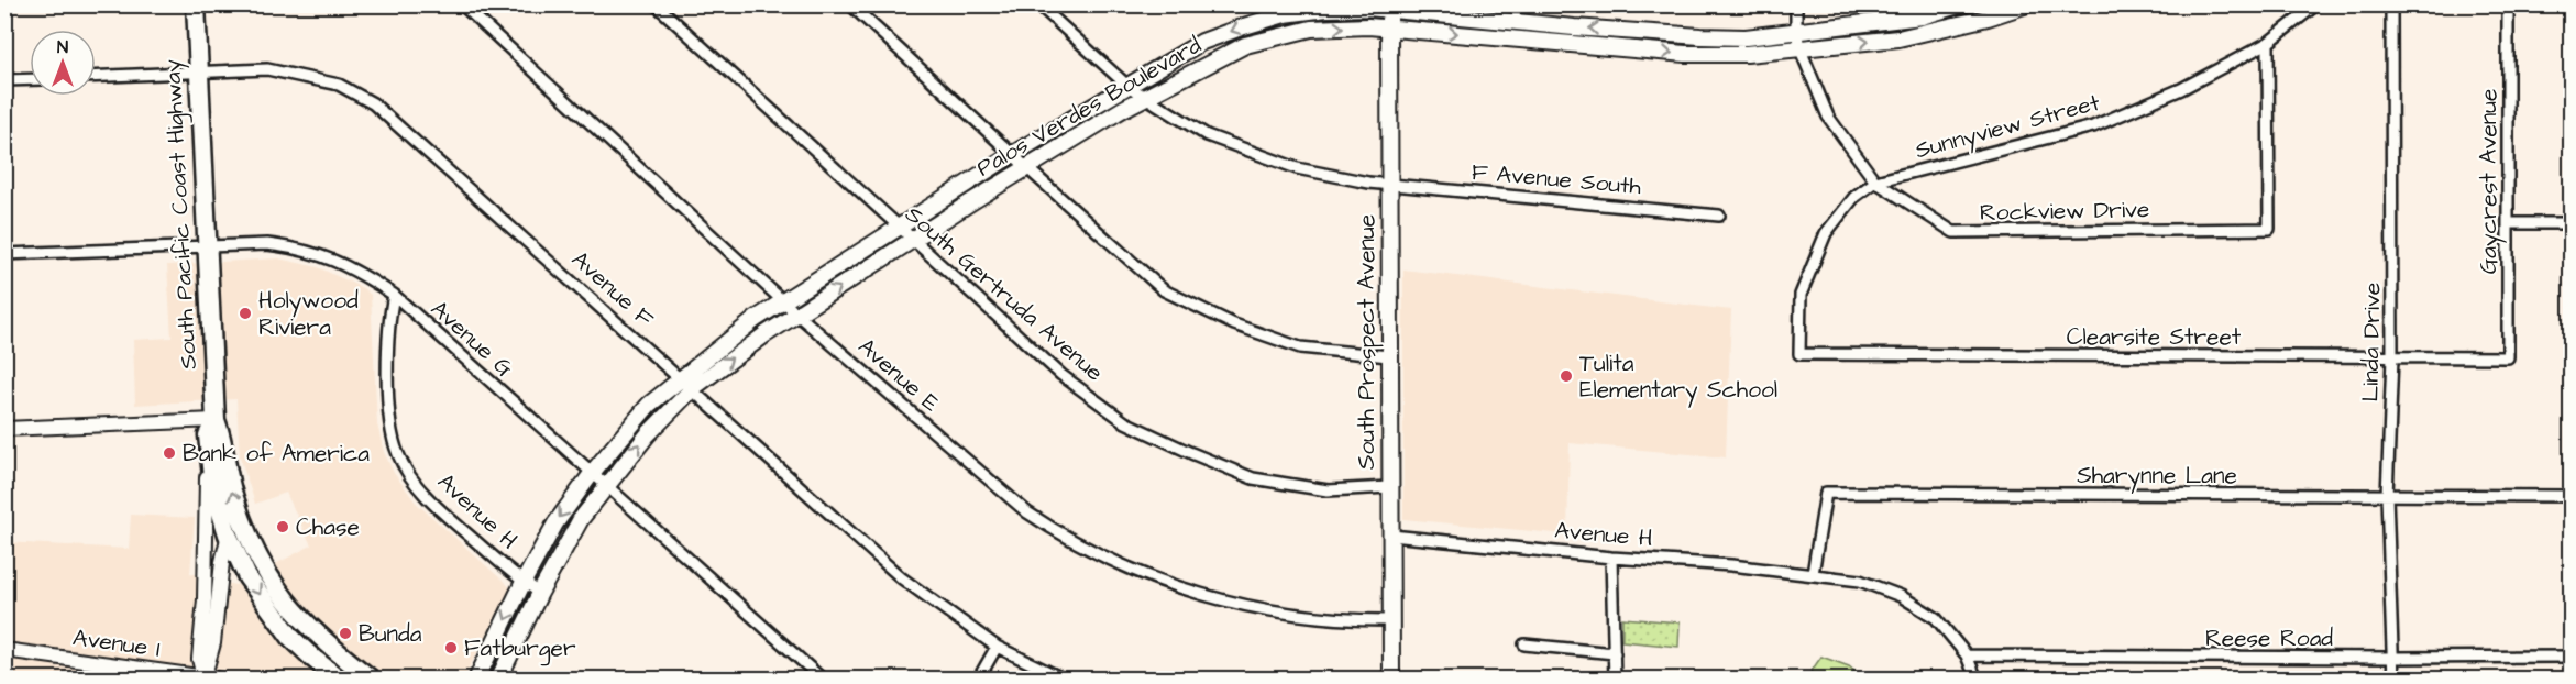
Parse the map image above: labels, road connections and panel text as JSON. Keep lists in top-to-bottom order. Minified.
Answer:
{"streets":{"highway":["South Pacific Coast Highway"],"main road":["Palos Verdes Boulevard","South Prospect Avenue"],"street":["Sunnyview Street","F Avenue South","Gaycrest Avenue","Rockview Drive","Avenue F","South Gertruda Avenue","Clearsite Street","Avenue G","Linda Drive","Avenue E","Sharynne Lane","Avenue H","Reese Road","Avenue I"]},"crossings":[["Palos Verdes Boulevard","F Avenue South"],["Palos Verdes Boulevard","Avenue F"],["Palos Verdes Boulevard","South Gertruda Avenue"],["Palos Verdes Boulevard","Avenue G"],["Palos Verdes Boulevard","South Prospect Avenue"],["Palos Verdes Boulevard","Avenue E"],["Palos Verdes Boulevard","Avenue H"],["Sunnyview Street","Rockview Drive"],["Sunnyview Street","Clearsite Street"],["F Avenue South","South Prospect Avenue"],["Gaycrest Avenue","Clearsite Street"],["Rockview Drive","Clearsite Street"],["South Pacific Coast Highway","Avenue F"],["South Pacific Coast Highway","Avenue G"],["South Gertruda Avenue","South Prospect Avenue"],["Clearsite Street","Linda Drive"],["Avenue G","Avenue H"],["South Prospect Avenue","Avenue E"],["South Prospect Avenue","Avenue H"],["Linda Drive","Sharynne Lane"],["Linda Drive","Reese Road"],["Sharynne Lane","Avenue H"],["Avenue H","Reese Road"]],"places":["Holywood Riviera","Tulita Elementary School","Bank of America","Chase","Bunda","Fatburger"],"north":"top"}
